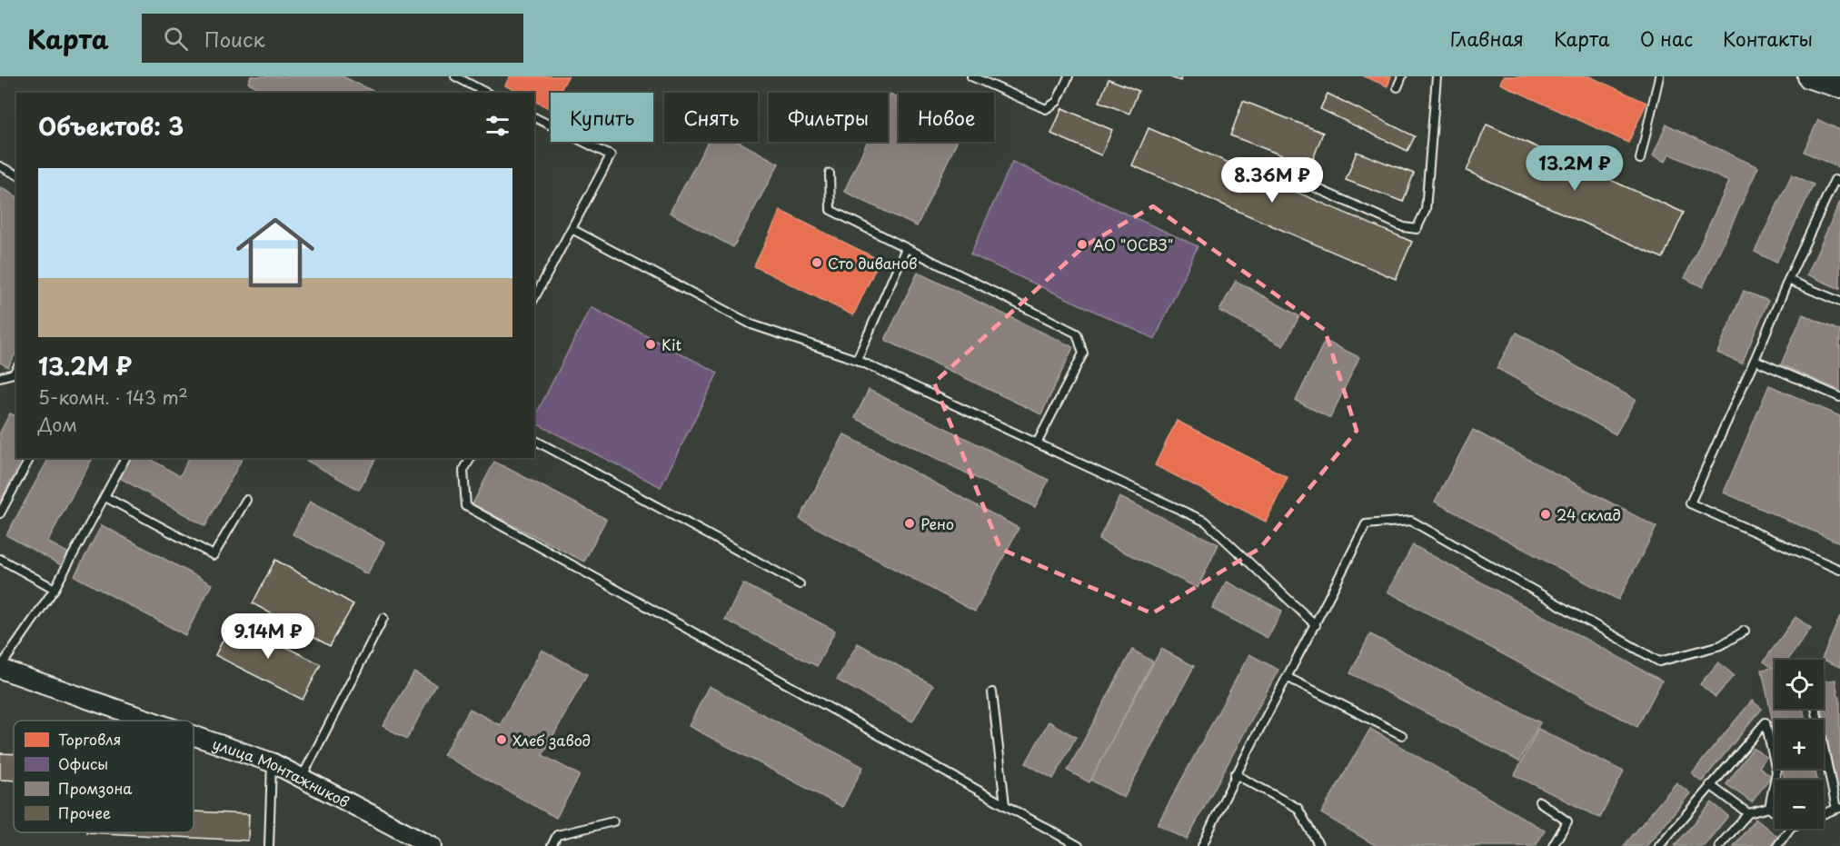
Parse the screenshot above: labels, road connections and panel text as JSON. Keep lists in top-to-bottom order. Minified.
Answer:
{"streets":{"street":["улица Монтажников"]},"places":["АО \"ОСВЗ\"","Сто диванов","Kit","24 склад","Рено","Хлеб завод"],"legend":["Торговля","Офисы","Промзона","Прочее"],"page":{"header":"Карта","search":"Поиск","nav":["Главная","Карта","О нас","Контакты"],"chip":["Купить","Снять","Фильтры","Новое"],"heading":"Объектов: 3","price":["13.2M ₽","8.36M ₽","9.14M ₽"],"list":[{"name":"13.2M ₽","note":"5-комн. · 143 m² · Дом"}],"map_buttons":["+","−"]}}
